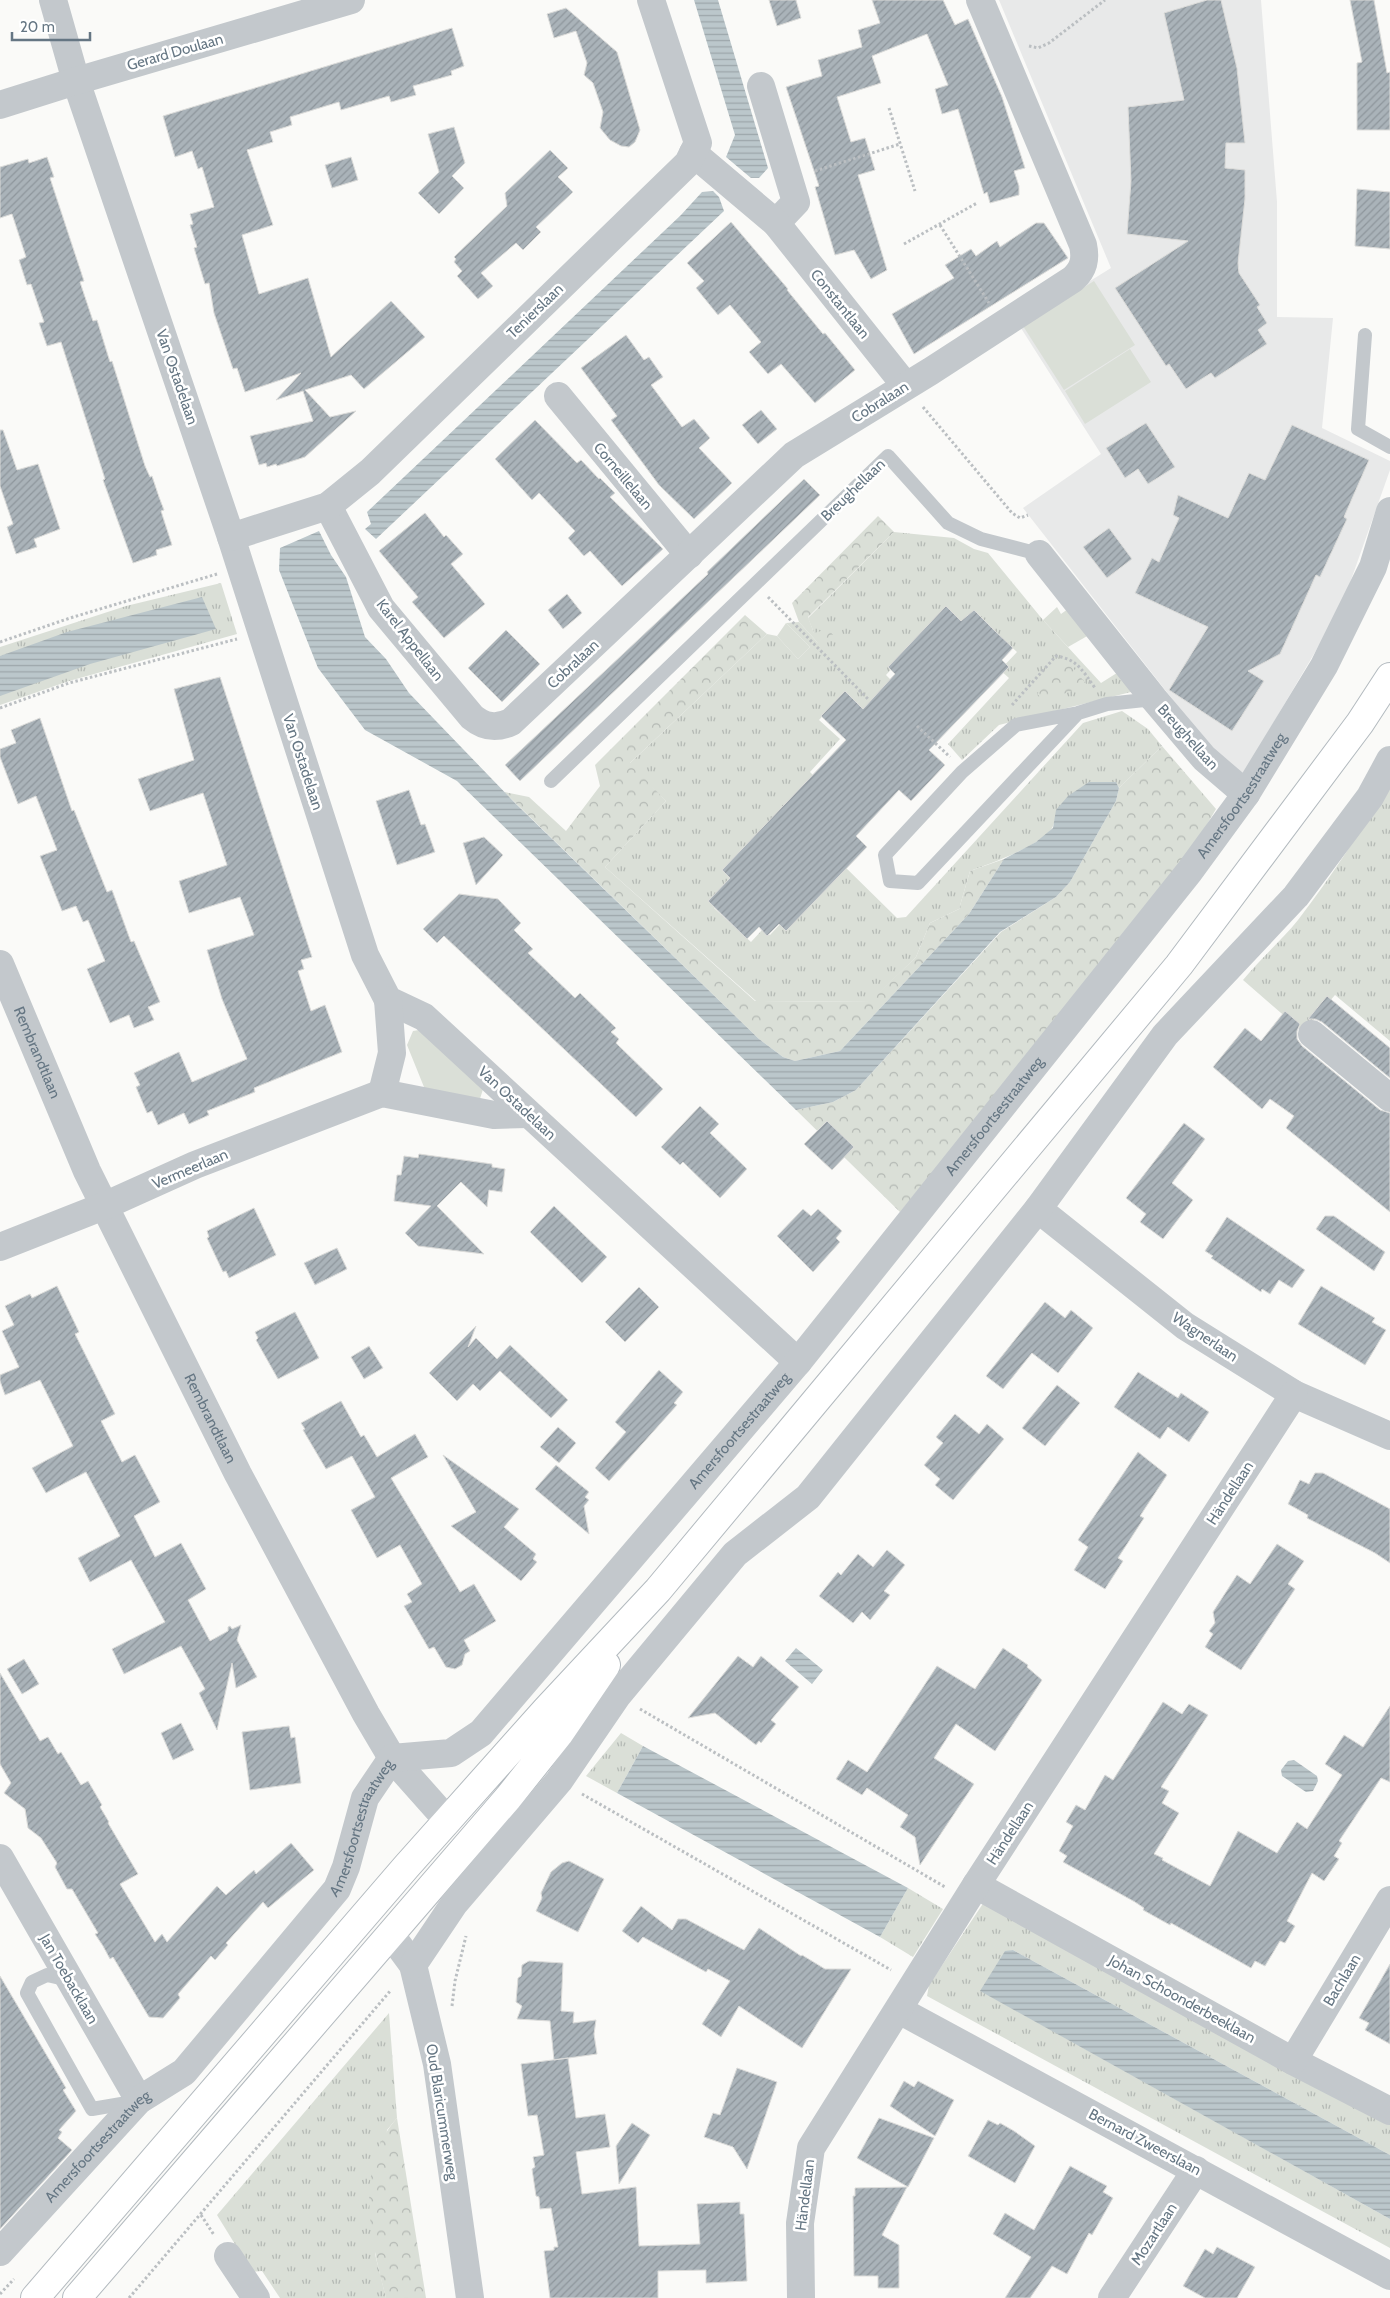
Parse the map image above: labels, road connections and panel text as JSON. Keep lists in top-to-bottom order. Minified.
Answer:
{"streets":{"main road":["Rembrandtlaan"],"street":["Gerard Doulaan","Constantlaan","Tenierslaan","Van Ostadelaan","Cobralaan","Corneillelaan","Breughellaan","Karel Appellaan","Amersfoortsestraatweg","Vermeerlaan","Wagnerlaan","Händellaan","Jan Toebacklaan","Bachlaan","Johan Schoonderbeeklaan","Oud Blaricummerweg","Bernard Zweerslaan","Mozartlaan"]},"crossings":[["Gerard Doulaan","Van Ostadelaan"],["Constantlaan","Tenierslaan"],["Constantlaan","Cobralaan"],["Tenierslaan","Van Ostadelaan"],["Tenierslaan","Karel Appellaan"],["Van Ostadelaan","Amersfoortsestraatweg"],["Cobralaan","Corneillelaan"],["Cobralaan","Karel Appellaan"],["Breughellaan","Amersfoortsestraatweg"],["Amersfoortsestraatweg","Rembrandtlaan"],["Amersfoortsestraatweg","Jan Toebacklaan"],["Rembrandtlaan","Vermeerlaan"],["Wagnerlaan","Händellaan"],["Händellaan","Johan Schoonderbeeklaan"],["Händellaan","Bernard Zweerslaan"],["Bachlaan","Johan Schoonderbeeklaan"],["Bernard Zweerslaan","Mozartlaan"]],"scale_bar":"20 m"}
